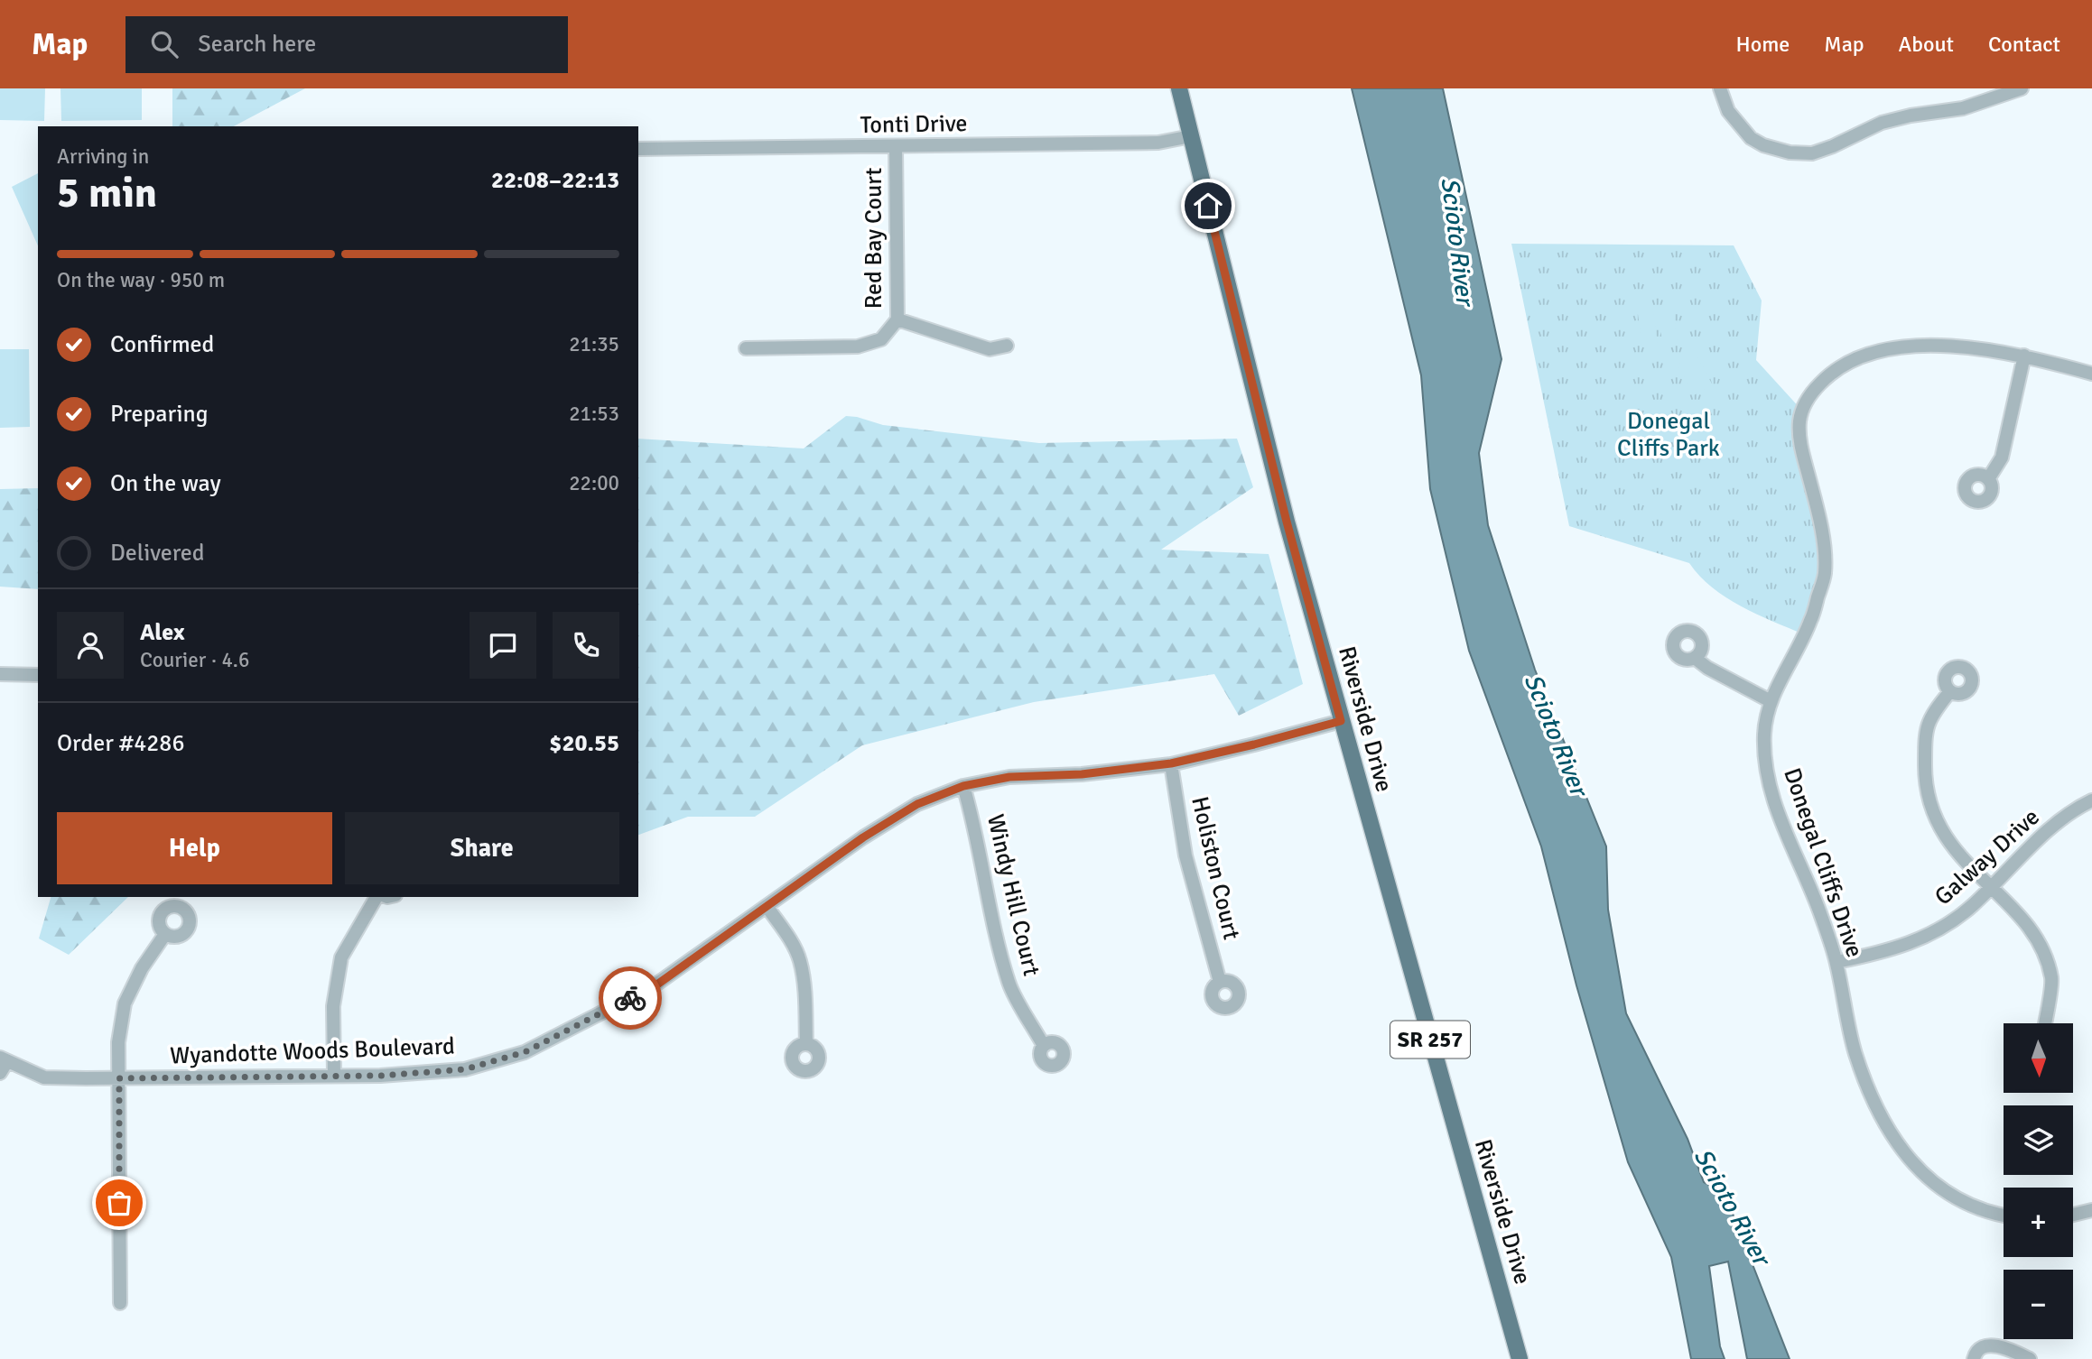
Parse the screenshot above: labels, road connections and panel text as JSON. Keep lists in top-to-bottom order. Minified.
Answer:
{"streets":{"main road":["Riverside Drive","SR 257"],"street":["Tonti Drive","Red Bay Court","Galway Drive","Donegal Cliffs Drive","Holiston Court","Windy Hill Court","Wyandotte Woods Boulevard"]},"crossings":[["Tonti Drive","Red Bay Court"],["Tonti Drive","Riverside Drive"],["Riverside Drive","Wyandotte Woods Boulevard"],["Galway Drive","Donegal Cliffs Drive"],["Holiston Court","Wyandotte Woods Boulevard"],["Windy Hill Court","Wyandotte Woods Boulevard"]],"water":["Scioto River"],"parks":["Donegal Cliffs Park"],"north":"bottom","page":{"header":"Map","search":"Search here","nav":["Home","Map","About","Contact"],"heading":["5 min","Arriving in","22:08–22:13"],"panel":["Alex","Courier · 4.6","Order #4286","$20.55"],"bar":"On the way · 950 m","list":[["Confirmed","21:35"],["Preparing","21:53"],["On the way","22:00"],"Delivered"],"buttons":["Help","Share"],"map_buttons":["+","−"]}}
